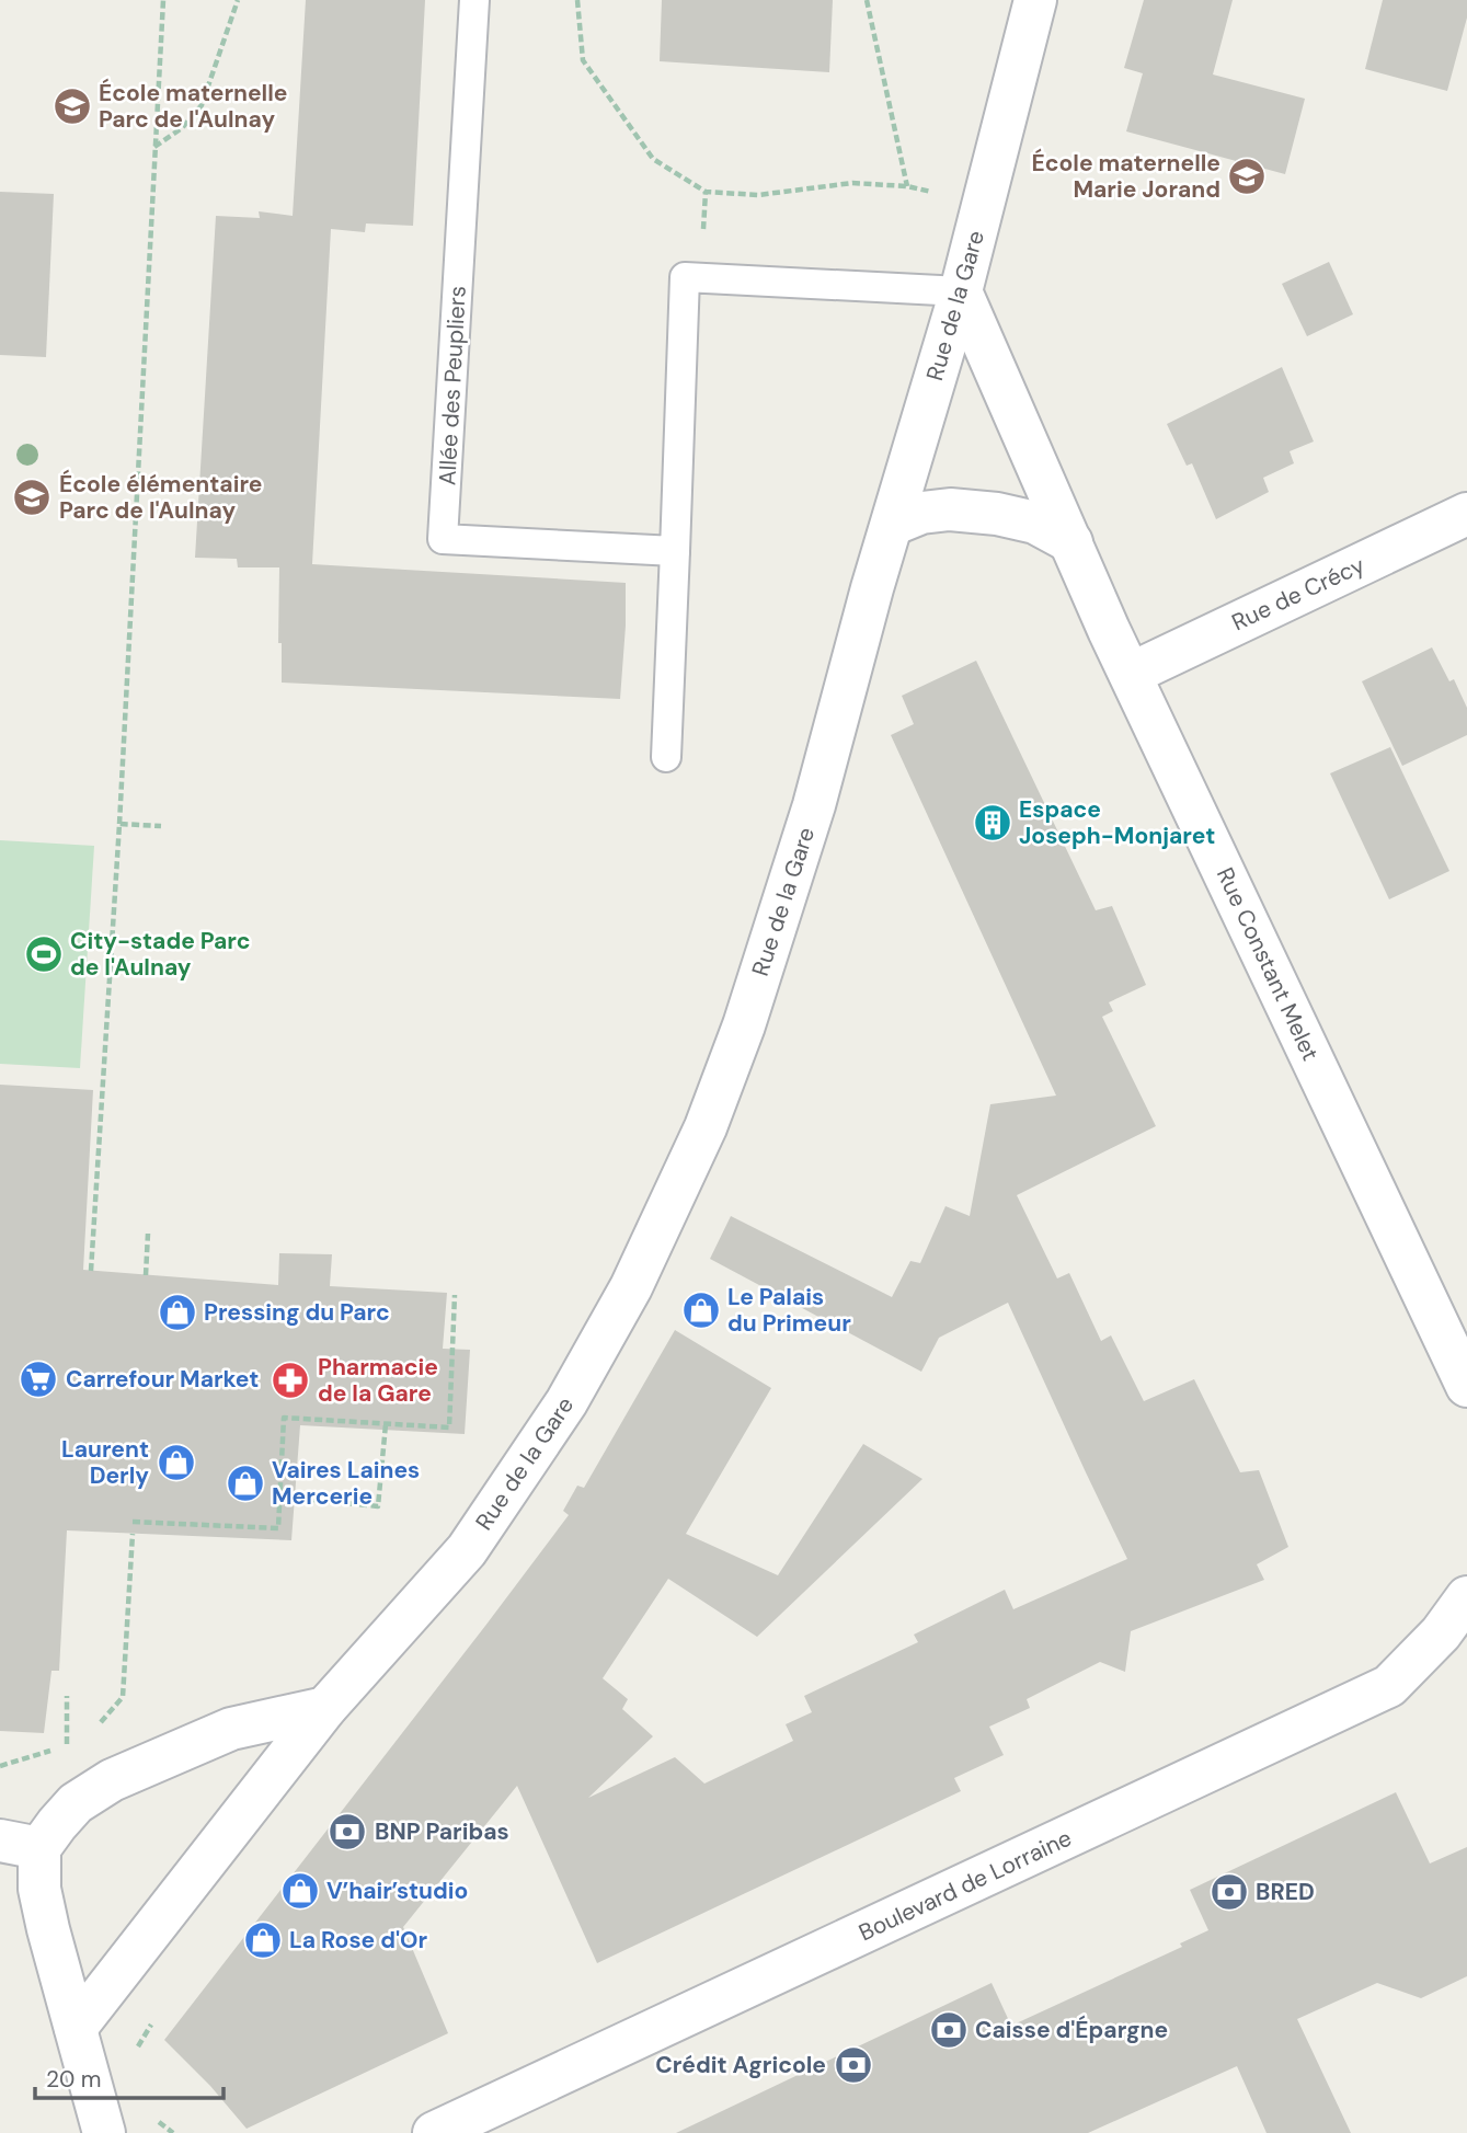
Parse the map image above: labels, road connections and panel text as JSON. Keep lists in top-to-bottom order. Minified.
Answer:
{"streets":{"street":["Rue de la Gare","Rue de Crécy","Rue Constant Melet","Boulevard de Lorraine"],"lane":["Allée des Peupliers"]},"crossings":[["Rue de la Gare","Rue Constant Melet"],["Rue de Crécy","Rue Constant Melet"]],"places":{"school or university":["École maternelle Parc de l'Aulnay","École maternelle Marie Jorand","École élémentaire Parc de l'Aulnay"],"building":["Espace Joseph-Monjaret"],"sports":["City-stade Parc de l'Aulnay"],"shop":["Le Palais du Primeur","Pressing du Parc","Laurent Derly","Vaires Laines Mercerie","V’hair’studio","La Rose d'Or"],"supermarket":["Carrefour Market"],"pharmacy":["Pharmacie de la Gare"],"bank":["BNP Paribas","BRED","Caisse d'Épargne","Crédit Agricole"]},"scale_bar":"20 m"}
